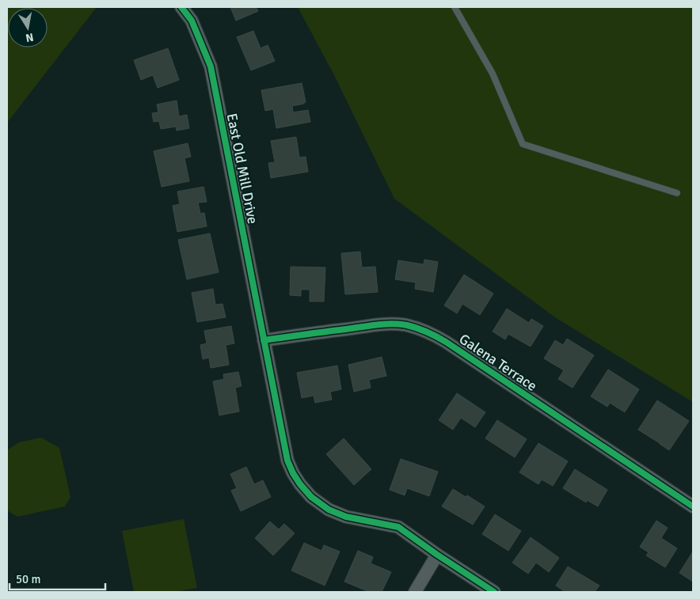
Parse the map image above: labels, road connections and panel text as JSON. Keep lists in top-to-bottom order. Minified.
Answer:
{"streets":{"street":["East Old Mill Drive","Galena Terrace"]},"crossings":[["East Old Mill Drive","Galena Terrace"]],"scale_bar":"50 m","north":"bottom"}
